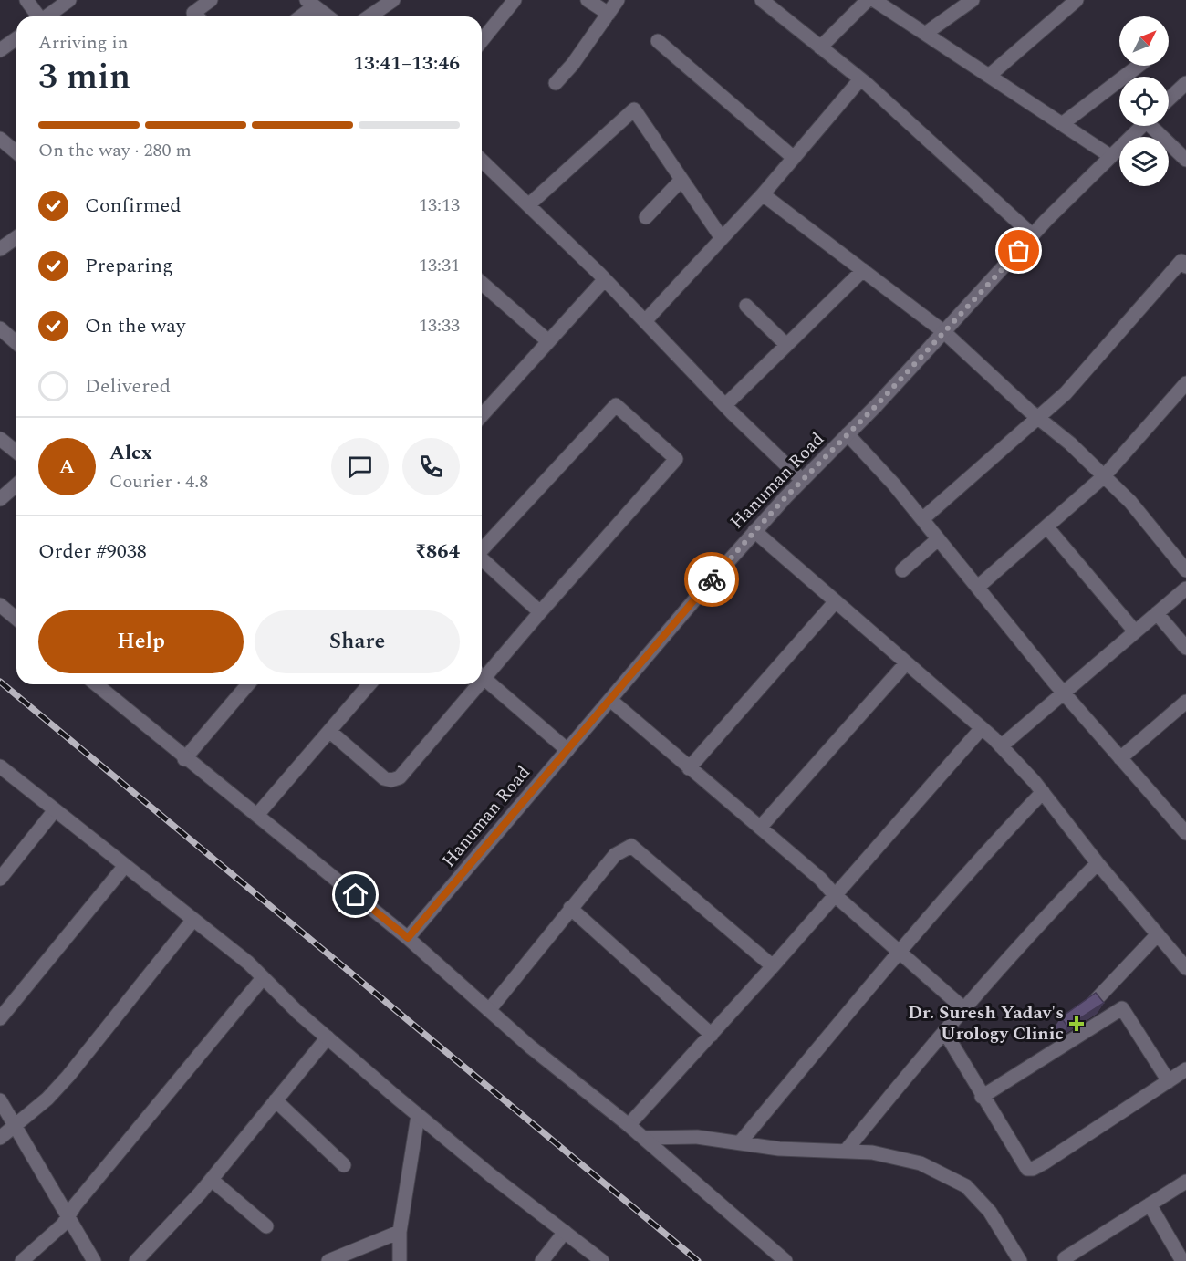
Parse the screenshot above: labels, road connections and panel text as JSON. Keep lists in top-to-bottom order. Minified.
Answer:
{"streets":{"street":["Hanuman Road"]},"places":{"health":["Dr. Suresh Yadav's Urology Clinic"]},"north":"top right","page":{"heading":["3 min","Arriving in","13:41–13:46"],"panel":["Alex","Courier · 4.8","Order #9038","₹864"],"bar":"On the way · 280 m","list":[["Confirmed","13:13"],["Preparing","13:31"],["On the way","13:33"],"Delivered"],"round":"A","buttons":["Help","Share"]}}
